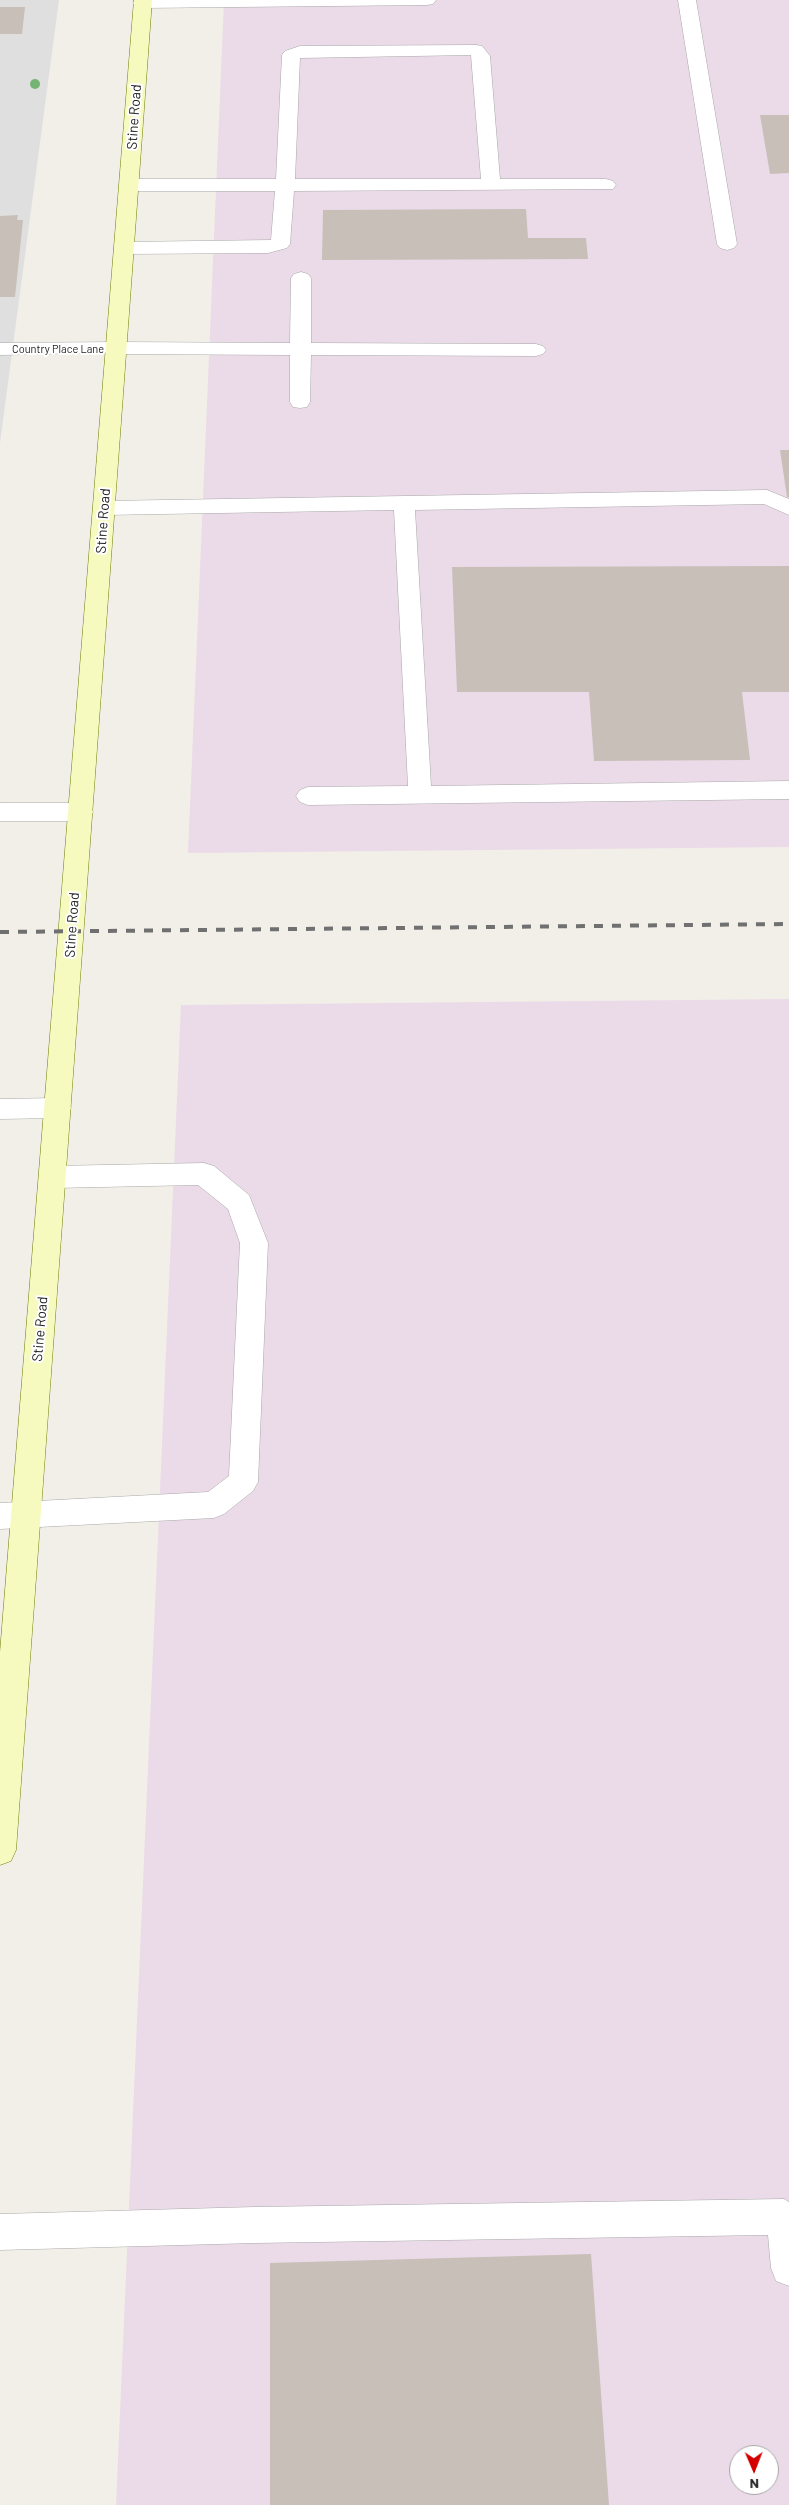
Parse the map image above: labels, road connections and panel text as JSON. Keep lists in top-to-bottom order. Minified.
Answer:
{"streets":{"main road":["Stine Road"],"street":["Country Place Lane"]},"crossings":[["Stine Road","Country Place Lane"]],"north":"bottom"}
